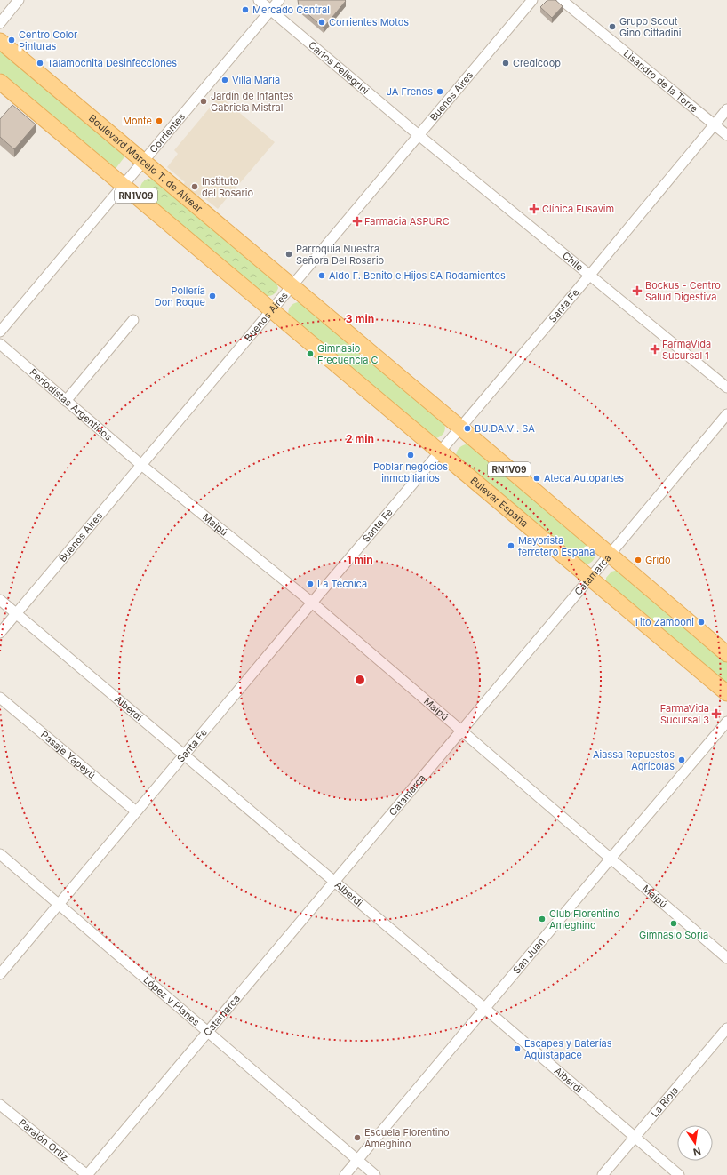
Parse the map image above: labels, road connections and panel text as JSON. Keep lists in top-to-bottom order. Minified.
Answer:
{"streets":{"main road":["Boulevard Marcelo T. de Alvear","RN1V09","Bulevar España"],"street":["Carlos Pellegrini","Lisandro de la Torre","Buenos Aires","Corrientes","Chile","Santa Fe","Periodistas Argentinos","Maipú","Catamarca","Alberdi","Pasaje Yapeyú","San Juan","López y Planes","La Rioja","Parajón Ortiz"]},"crossings":[["Carlos Pellegrini","Buenos Aires"],["Carlos Pellegrini","Corrientes"],["Carlos Pellegrini","Chile"],["Lisandro de la Torre","Santa Fe"],["Buenos Aires","Boulevard Marcelo T. de Alvear"],["Buenos Aires","RN1V09"],["Buenos Aires","Chile"],["Buenos Aires","Periodistas Argentinos"],["Buenos Aires","Bulevar España"],["Buenos Aires","Maipú"],["Buenos Aires","Alberdi"],["Corrientes","Boulevard Marcelo T. de Alvear"],["Corrientes","RN1V09"],["Boulevard Marcelo T. de Alvear","RN1V09"],["RN1V09","Santa Fe"],["RN1V09","Bulevar España"],["RN1V09","Catamarca"],["Chile","Santa Fe"],["Santa Fe","Bulevar España"],["Santa Fe","Maipú"],["Santa Fe","Alberdi"],["Santa Fe","Pasaje Yapeyú"],["Santa Fe","López y Planes"],["Periodistas Argentinos","Maipú"],["Bulevar España","Catamarca"],["Maipú","Catamarca"],["Maipú","San Juan"],["Catamarca","Alberdi"],["Catamarca","López y Planes"],["Catamarca","Parajón Ortiz"],["Alberdi","San Juan"],["Alberdi","La Rioja"],["San Juan","López y Planes"]],"places":{"other":["Mercado Central","Corrientes Motos","Grupo Scout Gino Cittadini","Centro Color Pinturas","Talamochita Desinfecciones","Credicoop","Villa Maria","JA Frenos","Jardín de Infantes Gabriela Mistral","Monte","Instituto del Rosario","Parroquia Nuestra Señora Del Rosario","Aldo F. Benito e Hijos SA Rodamientos","Pollería Don Roque","Gimnasio Frecuencia C","BU.DA.VI. SA","Poblar negocios inmobiliarios","Ateca Autopartes","Mayorista ferretero España","Grido","La Técnica","Tito Zamboni","Aiassa Repuestos Agrícolas","Club Florentino Ameghino","Gimnasio Soria","Escapes y Baterías Aquistapace","Escuela Florentino Ameghino"],"health":["Clínica Fusavim","Farmacia ASPURC","Bockus - Centro Salud Digestiva","FarmaVida Sucursal 1","FarmaVida Sucursal 3"]},"north":"bottom","rings":["3 min","2 min","1 min"]}
